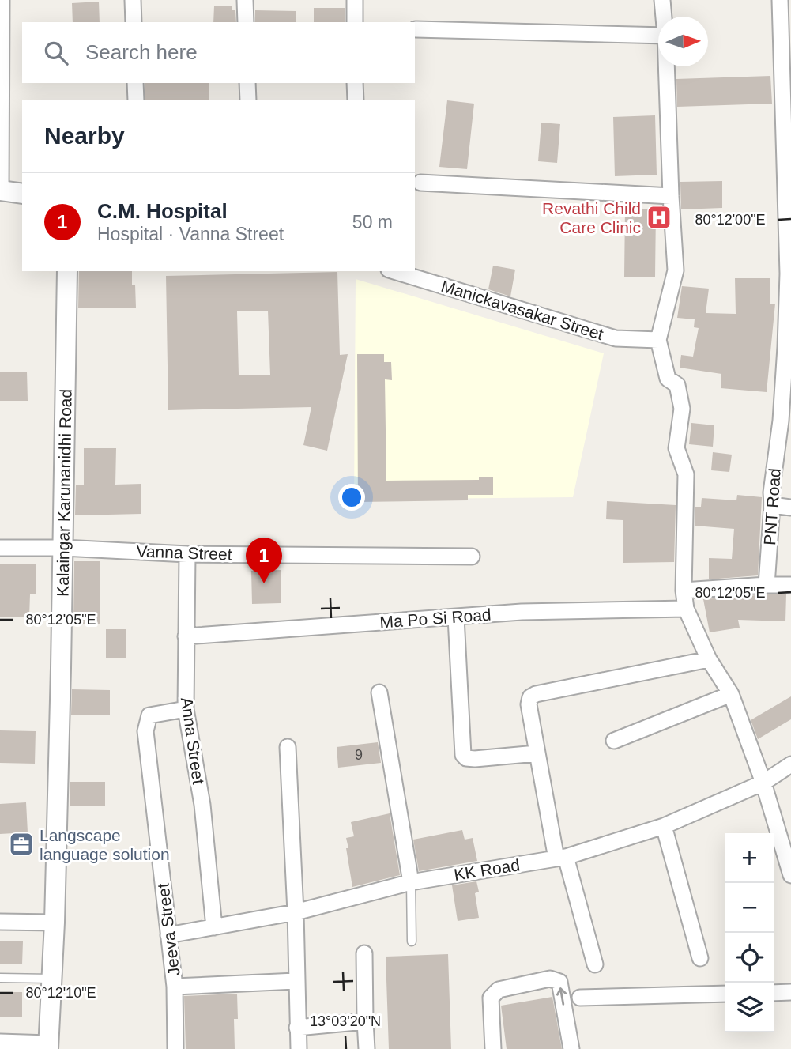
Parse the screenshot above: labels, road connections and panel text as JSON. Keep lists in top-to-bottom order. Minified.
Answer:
{"streets":{"street":["Manickavasakar Street","Kalaingar Karunanidhi Road","PNT Road","Vanna Street","Ma Po Si Road","Anna Street","KK Road","Jeeva Street"]},"crossings":[["Kalaingar Karunanidhi Road","Vanna Street"],["Vanna Street","Anna Street"],["Ma Po Si Road","Anna Street"],["Anna Street","KK Road"],["Anna Street","Jeeva Street"],["KK Road","Jeeva Street"]],"places":{"hospital":["Revathi Child Care Clinic"],"office":["Langscape language solution"]},"house_numbers":["9"],"north":"right","page":{"search":"Search here","heading":"Nearby","list":[{"mark":"1","name":"C.M. Hospital","note":"Hospital · Vanna Street","value":"50 m"}],"pins":"1","map_buttons":["+","−"]},"coordinates":["80°12'00\"E","80°12'05\"E","80°12'10\"E","13°03'20\"N"]}
